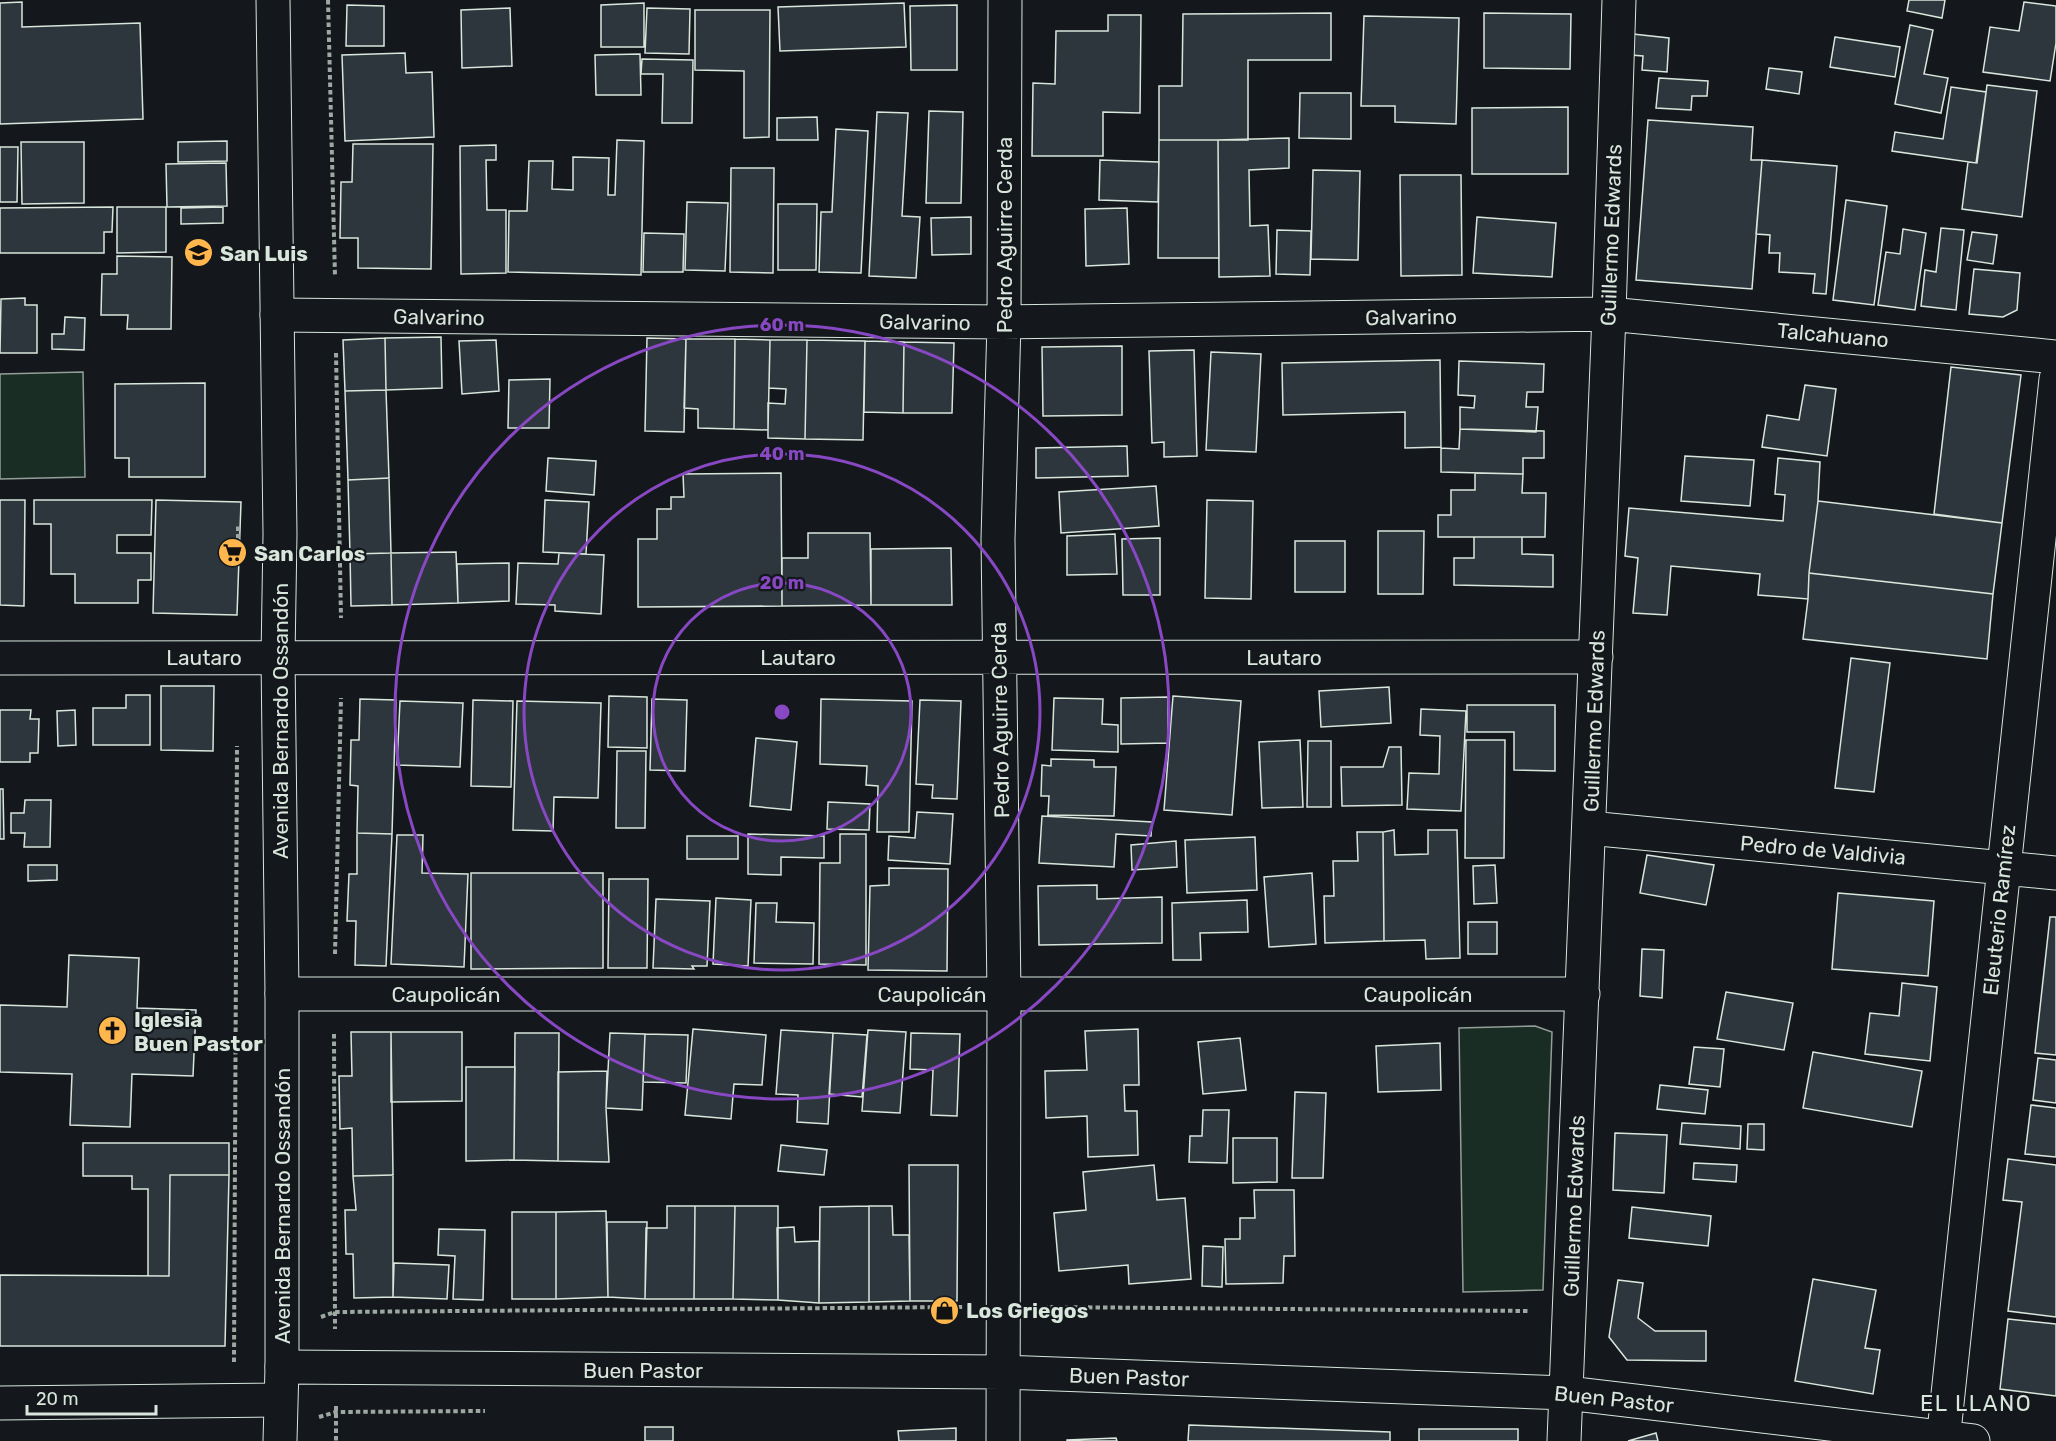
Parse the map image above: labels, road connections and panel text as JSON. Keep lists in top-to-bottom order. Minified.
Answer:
{"streets":{"street":["Pedro Aguirre Cerda","Guillermo Edwards","Galvarino","Talcahuano","Lautaro","Avenida Bernardo Ossandón","Pedro de Valdivia","Eleuterio Ramírez","Caupolicán","Buen Pastor"]},"crossings":[["Pedro Aguirre Cerda","Galvarino"],["Pedro Aguirre Cerda","Lautaro"],["Pedro Aguirre Cerda","Caupolicán"],["Pedro Aguirre Cerda","Buen Pastor"],["Guillermo Edwards","Galvarino"],["Guillermo Edwards","Talcahuano"],["Guillermo Edwards","Lautaro"],["Guillermo Edwards","Pedro de Valdivia"],["Guillermo Edwards","Caupolicán"],["Guillermo Edwards","Buen Pastor"],["Galvarino","Talcahuano"],["Galvarino","Avenida Bernardo Ossandón"],["Lautaro","Avenida Bernardo Ossandón"],["Avenida Bernardo Ossandón","Caupolicán"],["Avenida Bernardo Ossandón","Buen Pastor"],["Pedro de Valdivia","Eleuterio Ramírez"],["Eleuterio Ramírez","Buen Pastor"]],"districts":["EL LLANO"],"places":{"school or university":["San Luis"],"supermarket":["San Carlos"],"church":["Iglesia Buen Pastor"],"shop":["Los Griegos"]},"scale_bar":"20 m","rings":["60 m","40 m","20 m"]}
